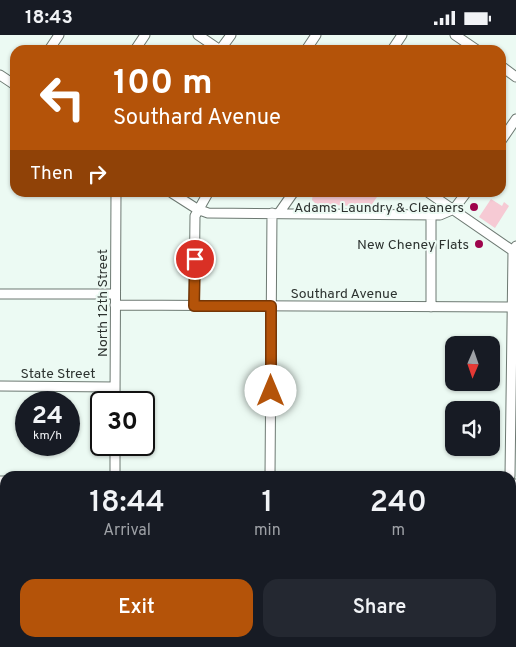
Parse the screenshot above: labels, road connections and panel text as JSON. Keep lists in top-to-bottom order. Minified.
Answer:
{"streets":{"street":["Southard Avenue","North 12th Street","State Street"]},"crossings":[["Southard Avenue","North 12th Street"],["North 12th Street","State Street"]],"places":["Adams Laundry & Cleaners","New Cheney Flats"],"north":"bottom","page":{"status":"18:43","turn":["100 m","Southard Avenue"],"then":"Then","speed":"24 km/h","limit":"30","eta":["18:44","Arrival","1","min","240","m"],"buttons":["Exit","Share"]}}
